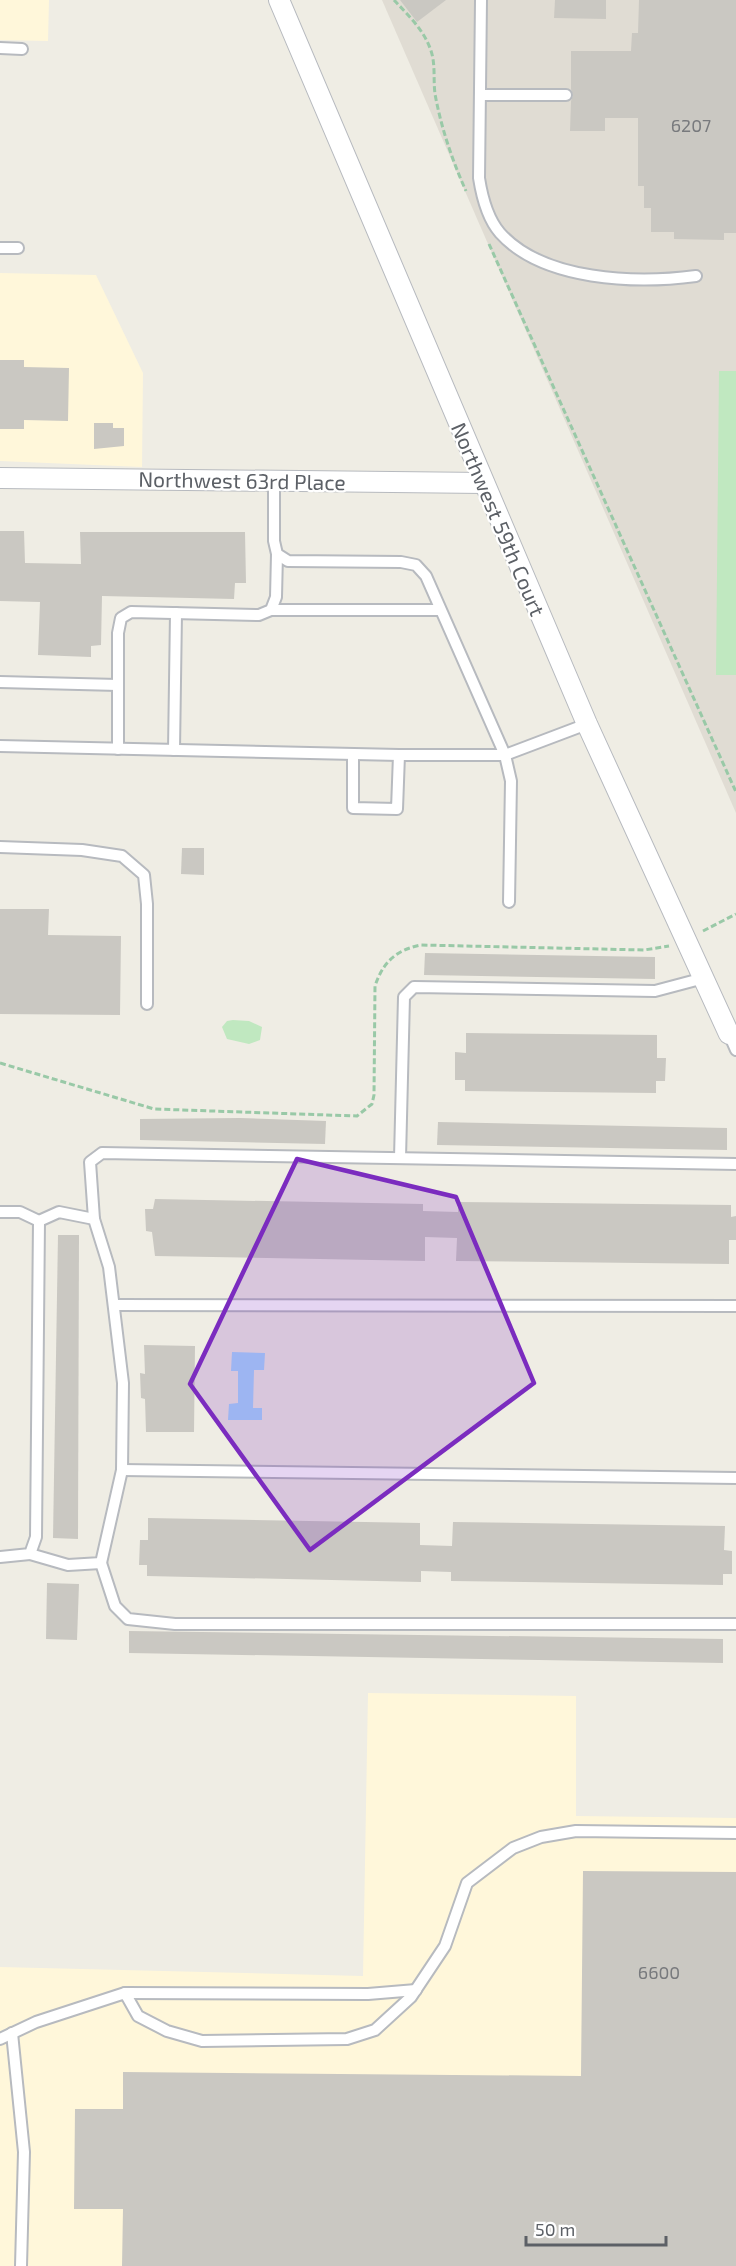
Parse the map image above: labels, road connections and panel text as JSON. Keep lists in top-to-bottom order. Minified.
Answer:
{"streets":{"street":["Northwest 63rd Place","Northwest 59th Court"]},"crossings":[["Northwest 63rd Place","Northwest 59th Court"]],"house_numbers":["6207","6600"],"scale_bar":"50 m"}
